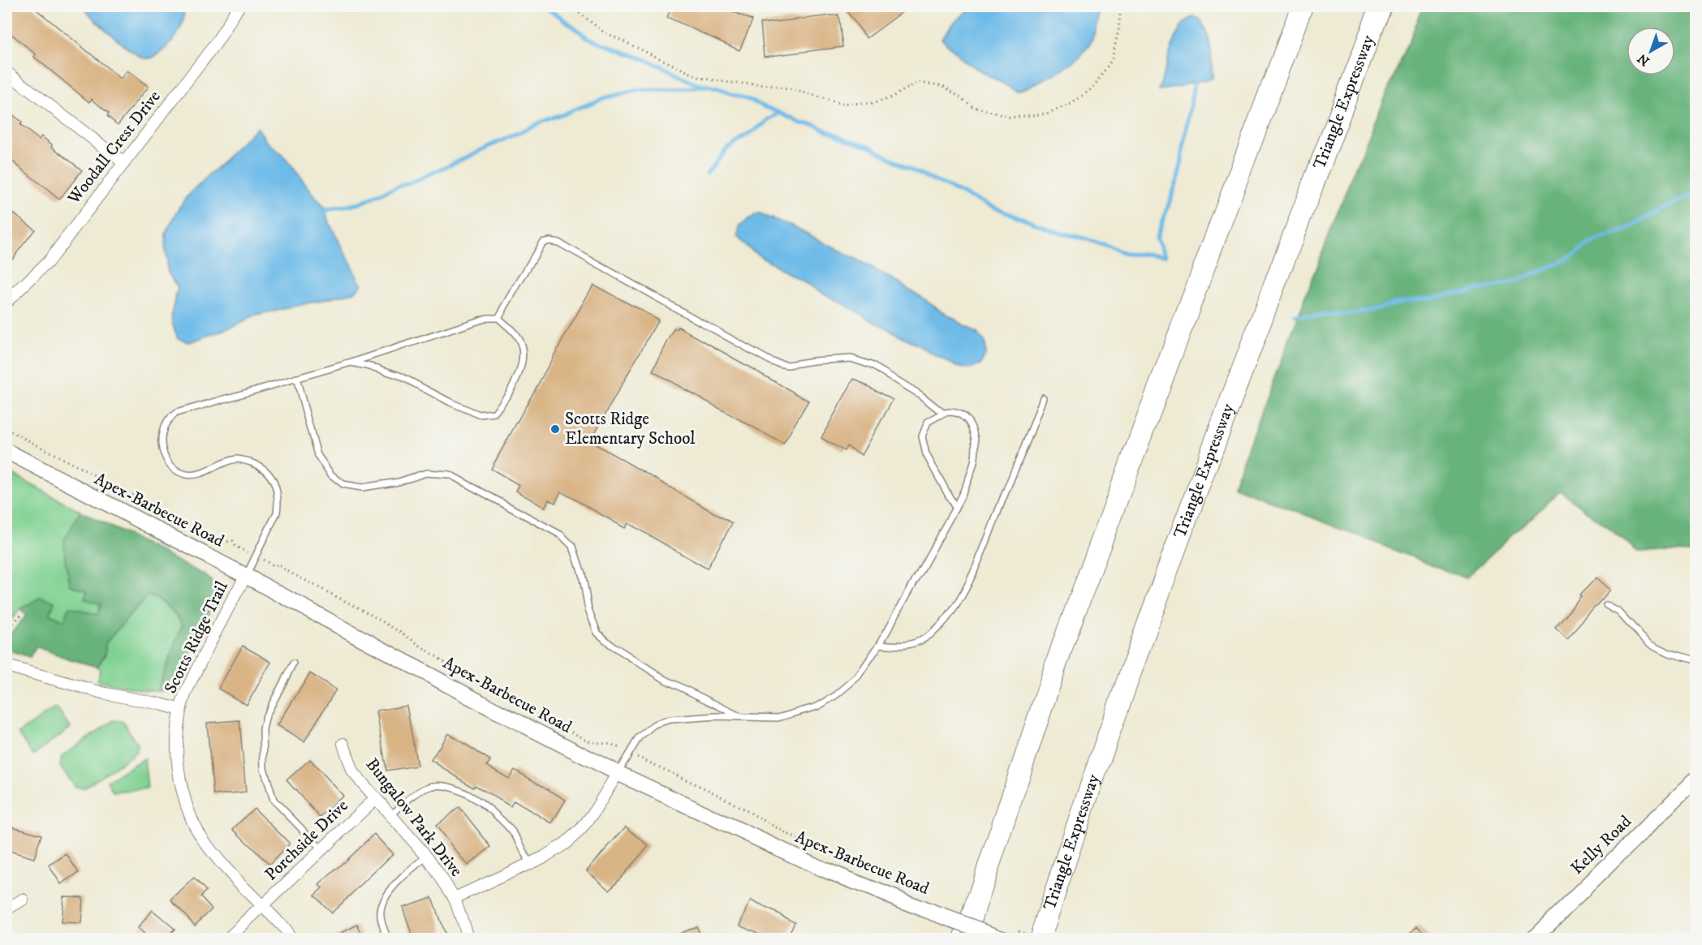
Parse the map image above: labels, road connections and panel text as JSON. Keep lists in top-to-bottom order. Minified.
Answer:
{"streets":{"highway":["Triangle Expressway"],"street":["Woodall Crest Drive","Apex-Barbecue Road","Scotts Ridge Trail","Bungalow Park Drive","Porchside Drive","Kelly Road"]},"crossings":[["Apex-Barbecue Road","Scotts Ridge Trail"],["Scotts Ridge Trail","Porchside Drive"],["Bungalow Park Drive","Porchside Drive"]],"places":["Scotts Ridge Elementary School"],"north":"bottom left"}
